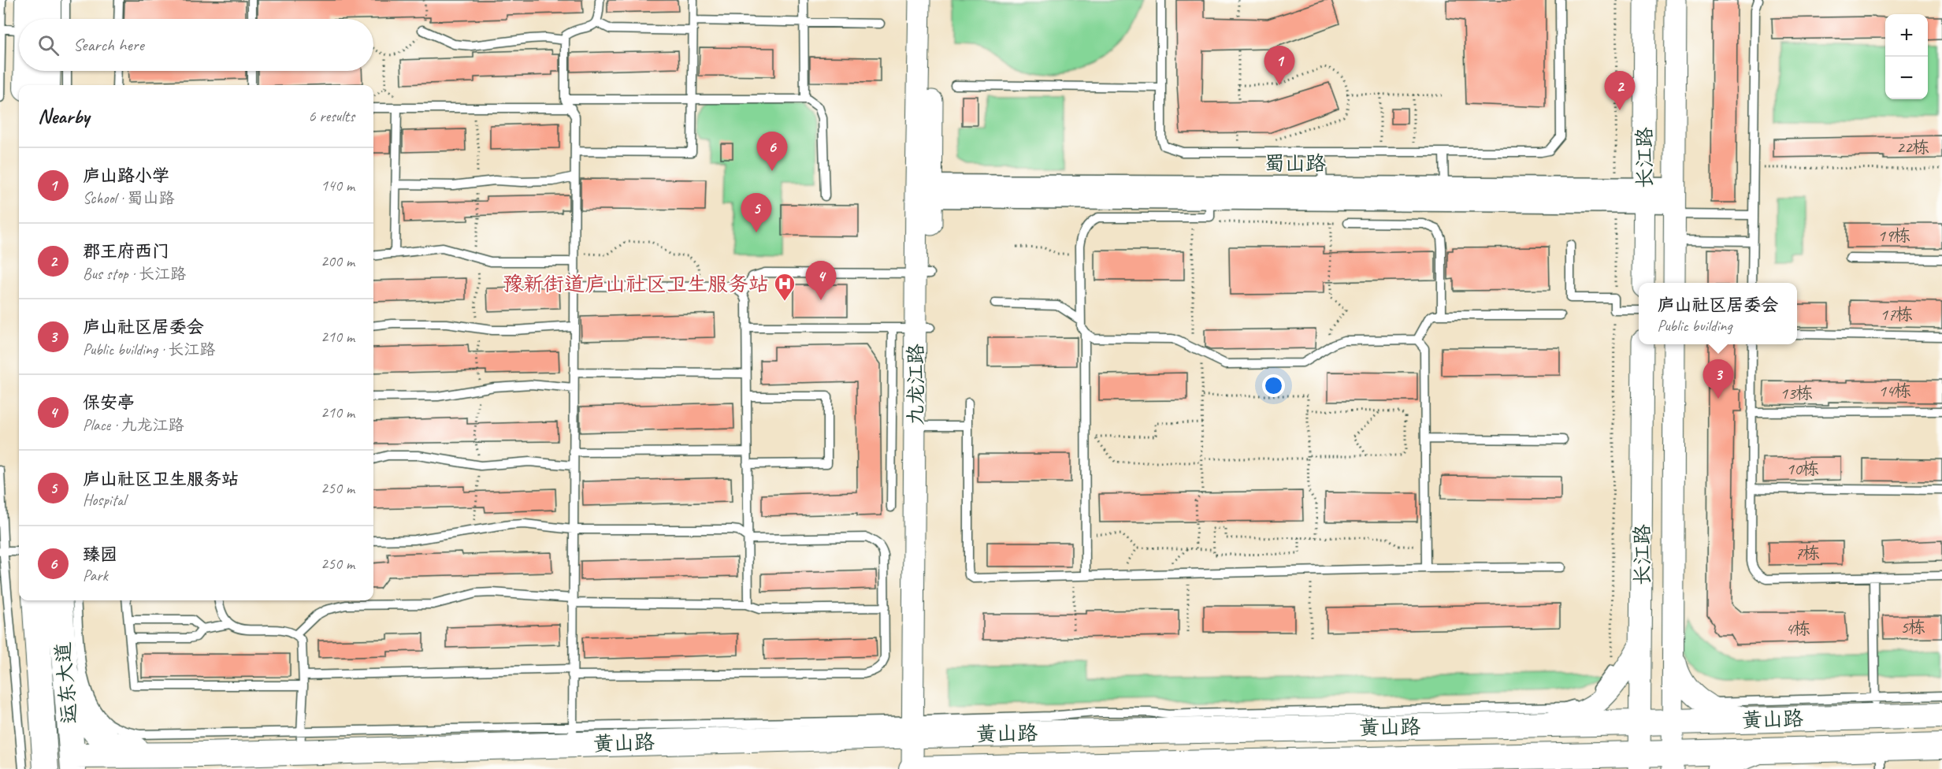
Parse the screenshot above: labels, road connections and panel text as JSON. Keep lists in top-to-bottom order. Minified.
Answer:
{"streets":{"main road":["运东大道","黄山路"],"street":["长江路","蜀山路","九龙江路"]},"crossings":[["长江路","蜀山路"],["长江路","黄山路"],["蜀山路","九龙江路"],["九龙江路","黄山路"],["运东大道","黄山路"]],"places":{"hospital":["豫新街道庐山社区卫生服务站"]},"house_numbers":["22栋","19栋","17栋","14栋","13栋","10栋","7栋","5栋","4栋"],"page":{"map_buttons":["+","−"],"search":"Search here","pins":["1","2","6","5","4","3"],"heading":["Nearby","6 results"],"list":[{"mark":"1","name":"庐山路小学","note":"School · 蜀山路","value":"140 m"},{"mark":"2","name":"郡王府西门","note":"Bus stop · 长江路","value":"200 m"},{"mark":"3","name":"庐山社区居委会","note":"Public building · 长江路","value":"210 m"},{"mark":"4","name":"保安亭","note":"Place · 九龙江路","value":"210 m"},{"mark":"5","name":"庐山社区卫生服务站","note":"Hospital","value":"250 m"},{"mark":"6","name":"臻园","note":"Park","value":"250 m"}],"popup":["庐山社区居委会","Public building"]}}
